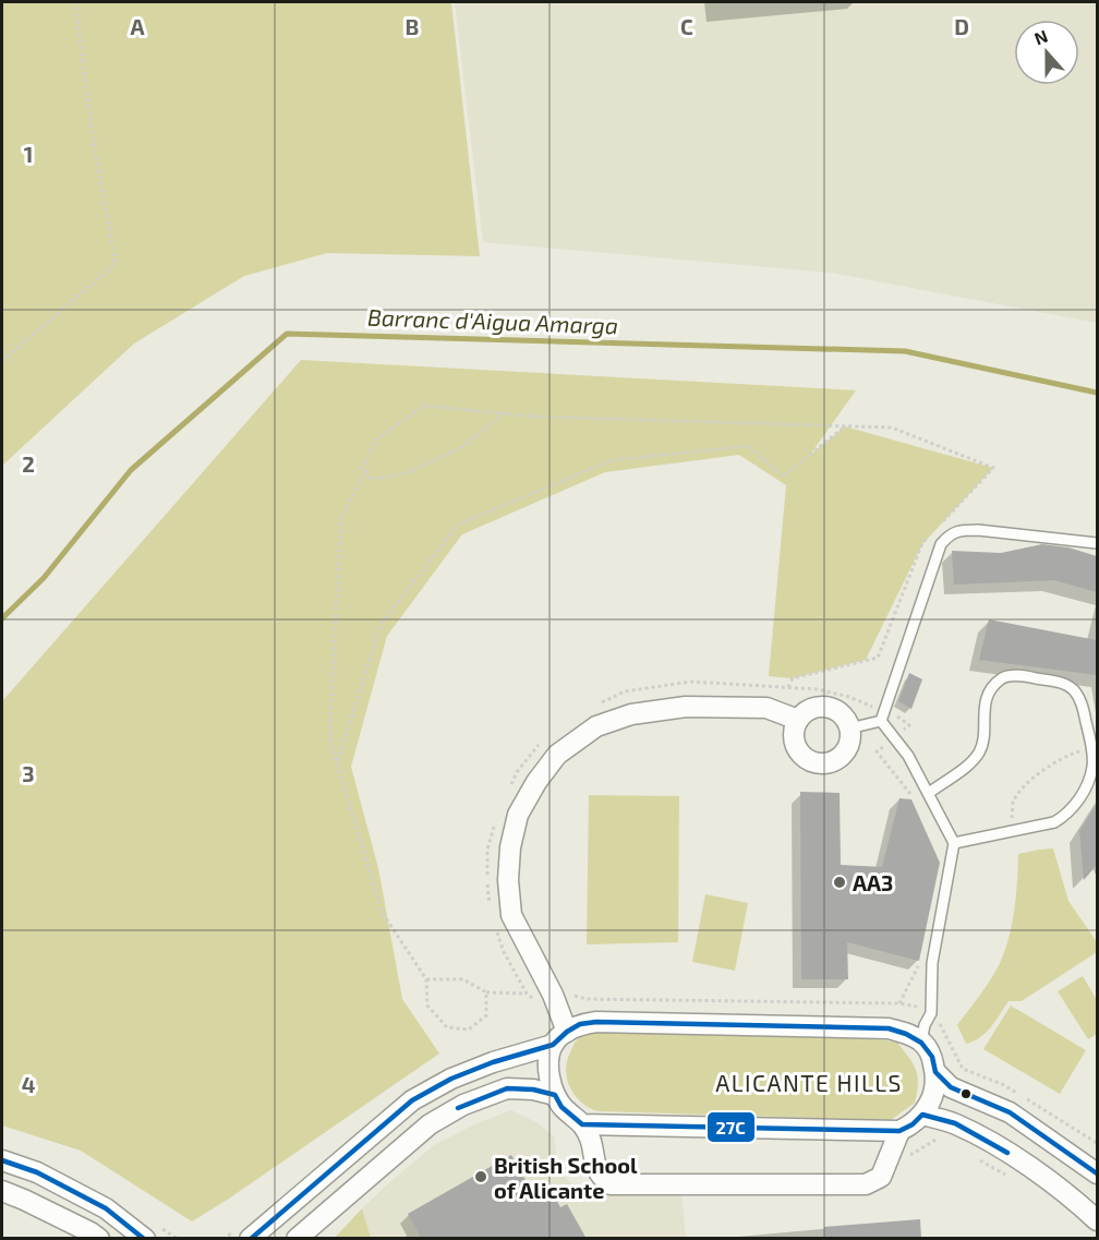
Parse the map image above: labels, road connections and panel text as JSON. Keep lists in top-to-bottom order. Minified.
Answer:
{"districts":["ALICANTE HILLS"],"water":["Barranc d'Aigua Amarga"],"places":["AA3","British School of Alicante"],"lines":["transit line 27C"],"north":"top","grid":{"columns":["A","B","C","D"],"rows":["1","2","3","4"]}}
